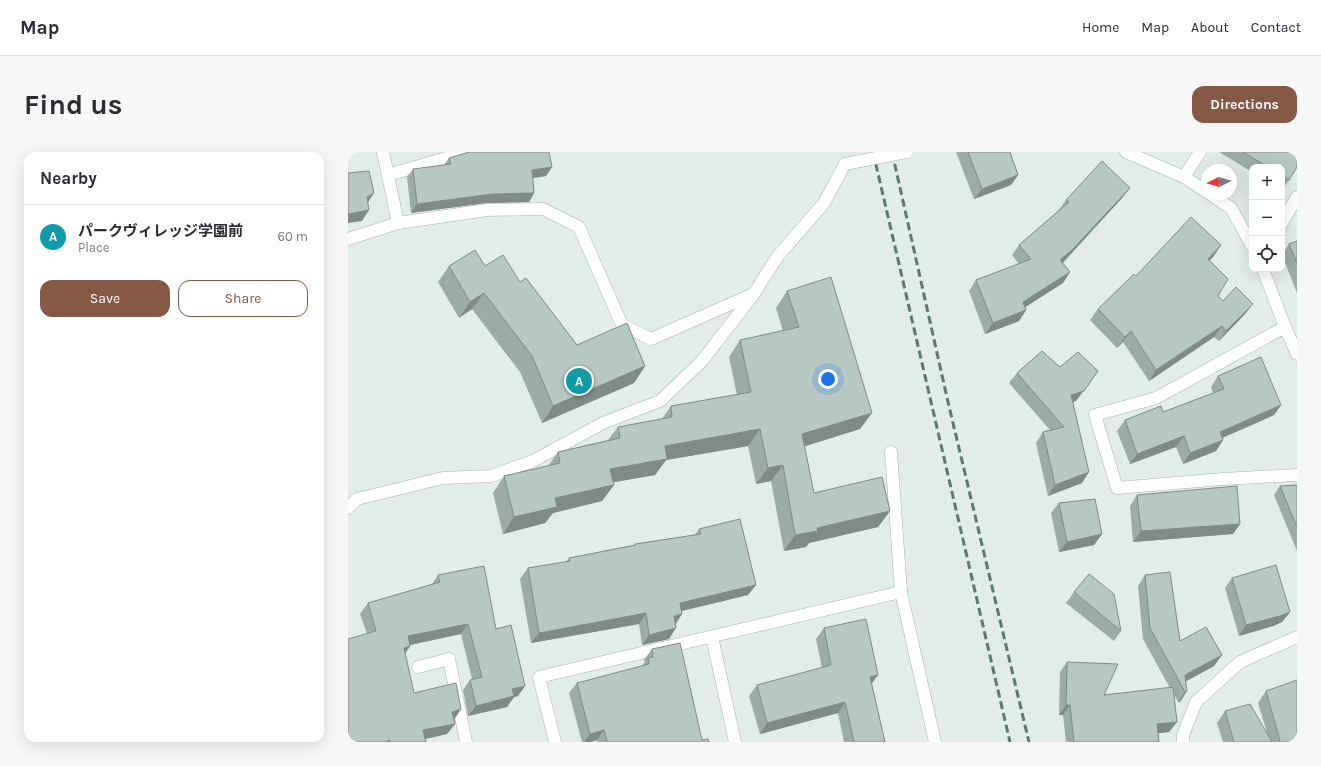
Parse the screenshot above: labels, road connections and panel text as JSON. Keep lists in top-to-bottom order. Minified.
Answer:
{"north":"left","page":{"header":"Map","nav":["Home","Map","About","Contact"],"buttons":["Directions",["Save","Share"]],"title":"Find us","heading":"Nearby","map_buttons":["+","−"],"list":[{"mark":"A","name":"パークヴィレッジ学園前","note":"Place","value":"60 m"}],"pins":"A"}}
